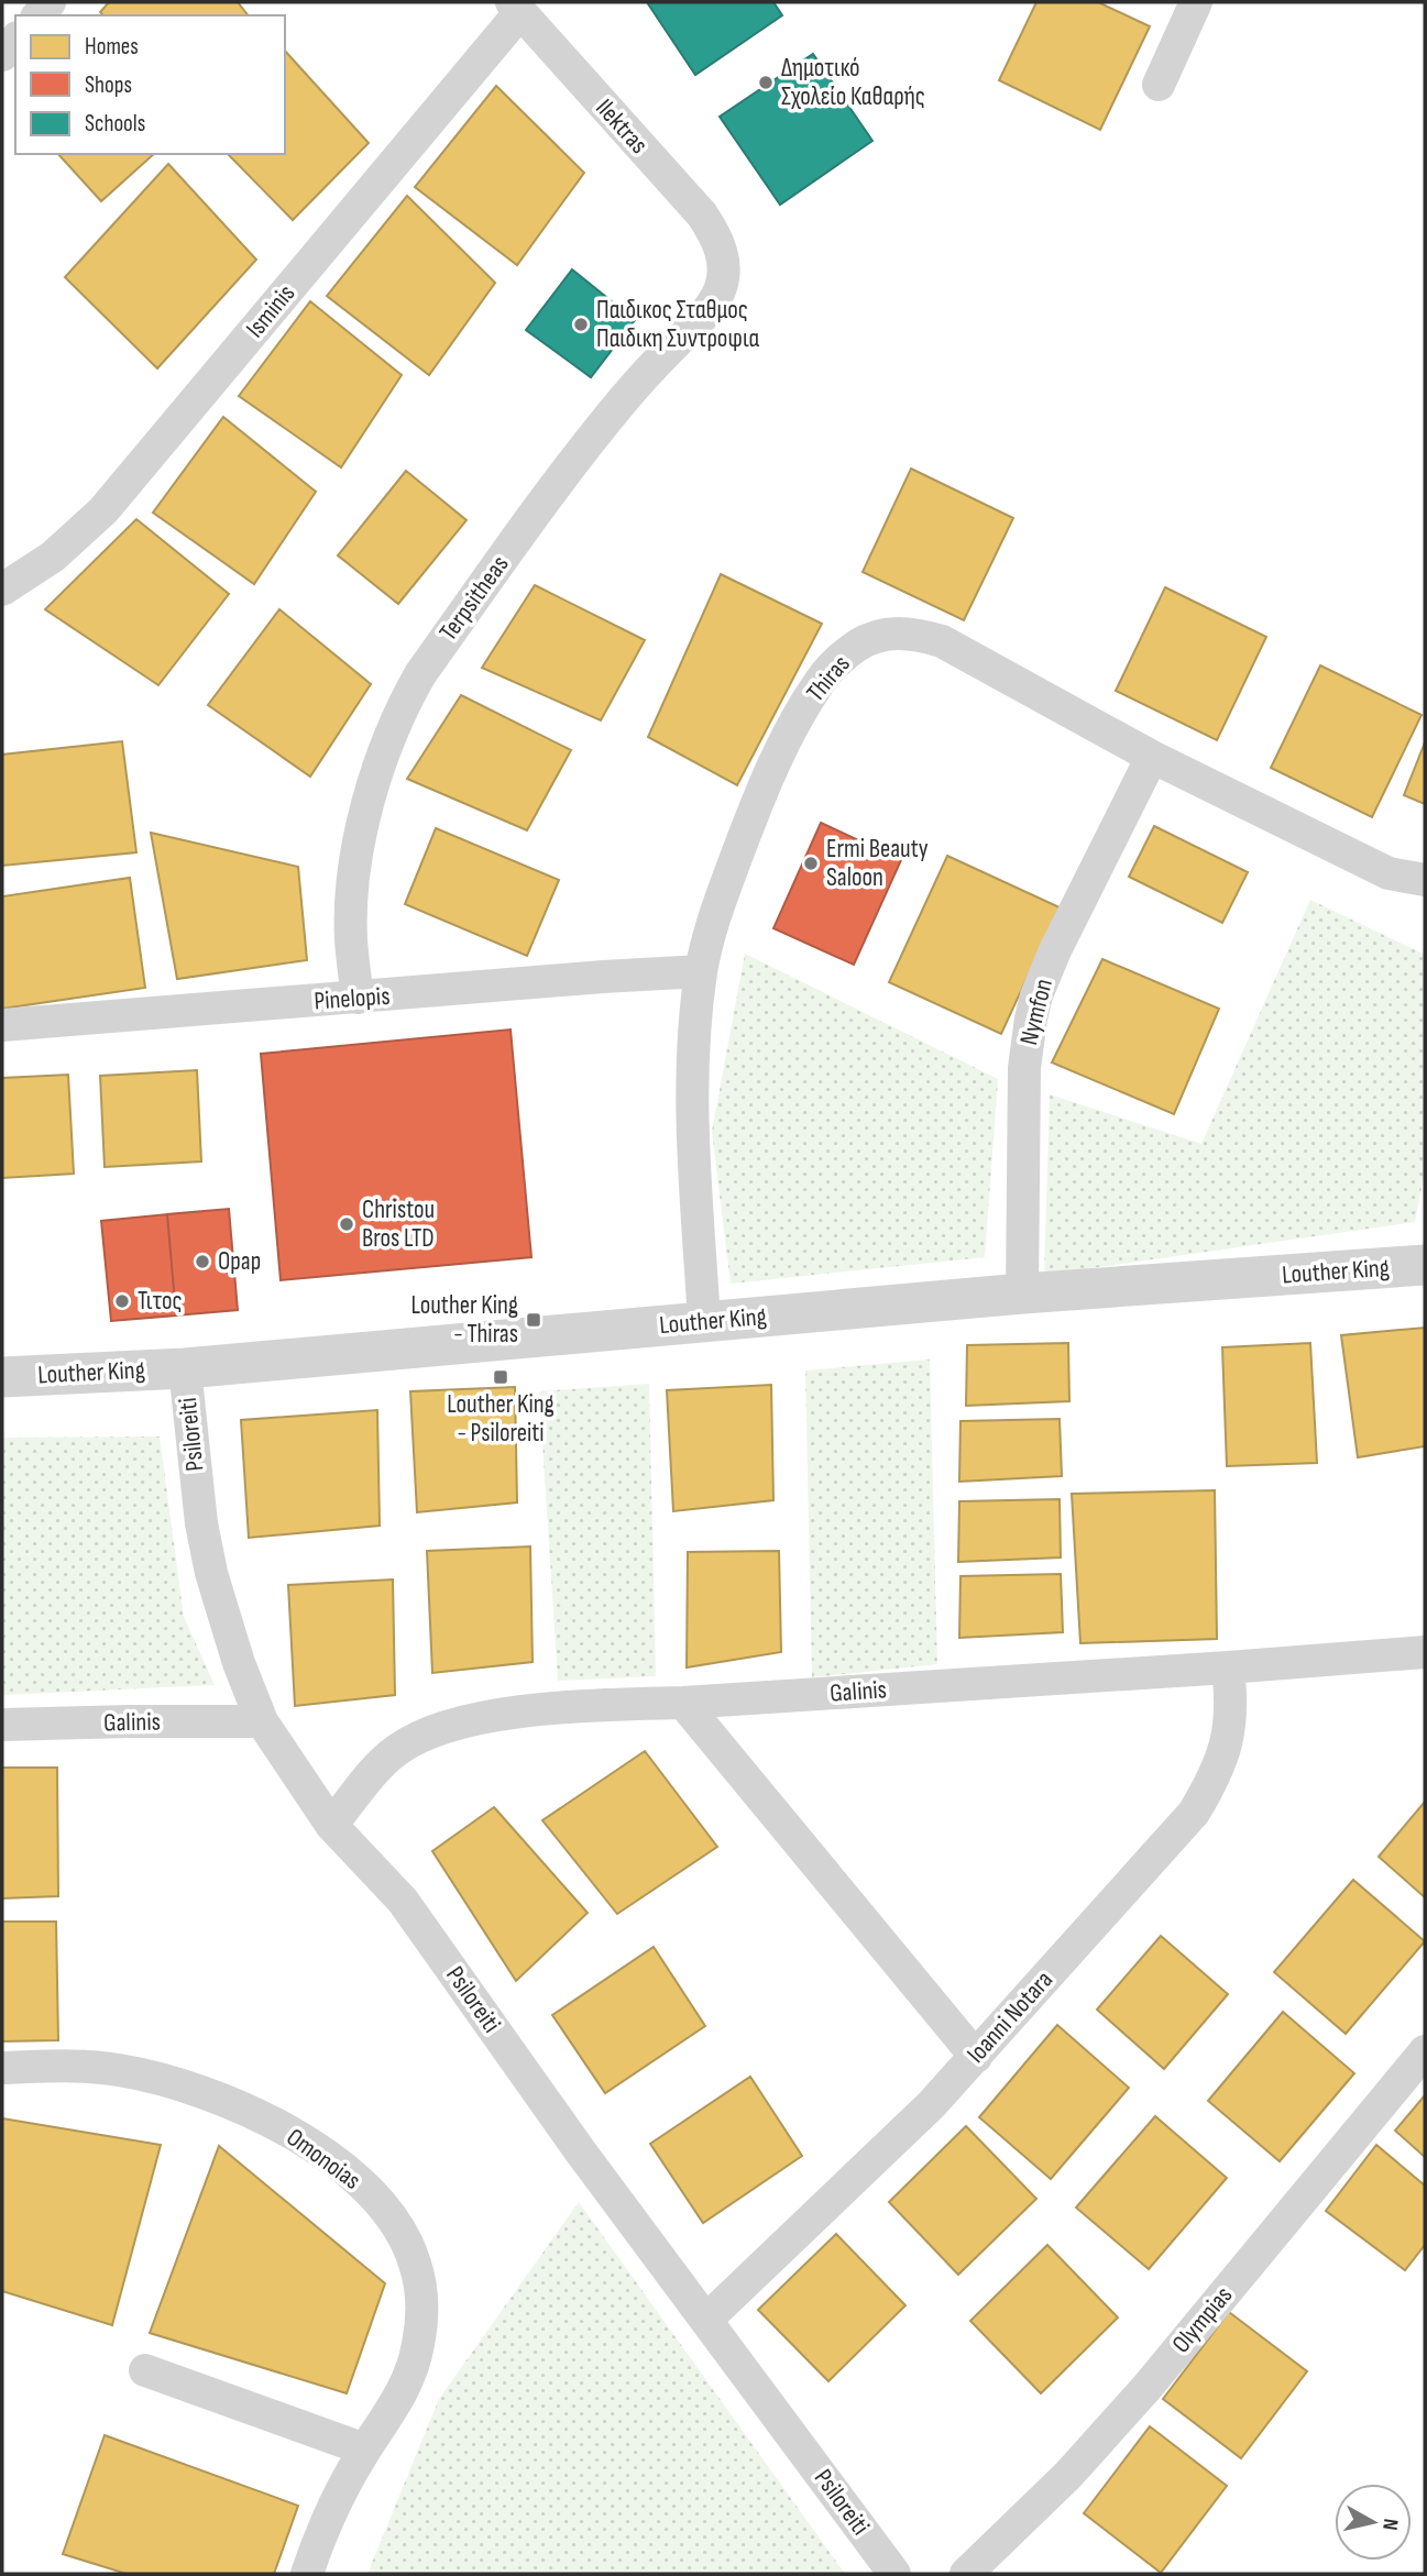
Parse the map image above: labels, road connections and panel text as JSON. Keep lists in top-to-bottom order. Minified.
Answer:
{"streets":{"street":["Ilektras","Isminis","Terpsitheas","Thiras","Pinelopis","Nymfon","Louther King","Psiloreiti","Galinis","Ioanni Notara","Omonoias","Olympias"]},"crossings":[["Ilektras","Isminis"],["Ilektras","Terpsitheas"],["Terpsitheas","Pinelopis"],["Thiras","Pinelopis"],["Thiras","Nymfon"],["Thiras","Louther King"],["Nymfon","Louther King"],["Louther King","Psiloreiti"],["Psiloreiti","Galinis"],["Psiloreiti","Ioanni Notara"],["Galinis","Ioanni Notara"]],"places":{"other":["Δημοτικό Σχολείο Καθαρής","Παιδικος Σταθμος Παιδικη Συντροφια","Ermi Beauty Saloon","Christou Bros LTD","Opap","Τιτος"],"transit":["Louther King - Thiras","Louther King - Psiloreiti"]},"legend":["Homes","Shops","Schools"],"north":"right"}
